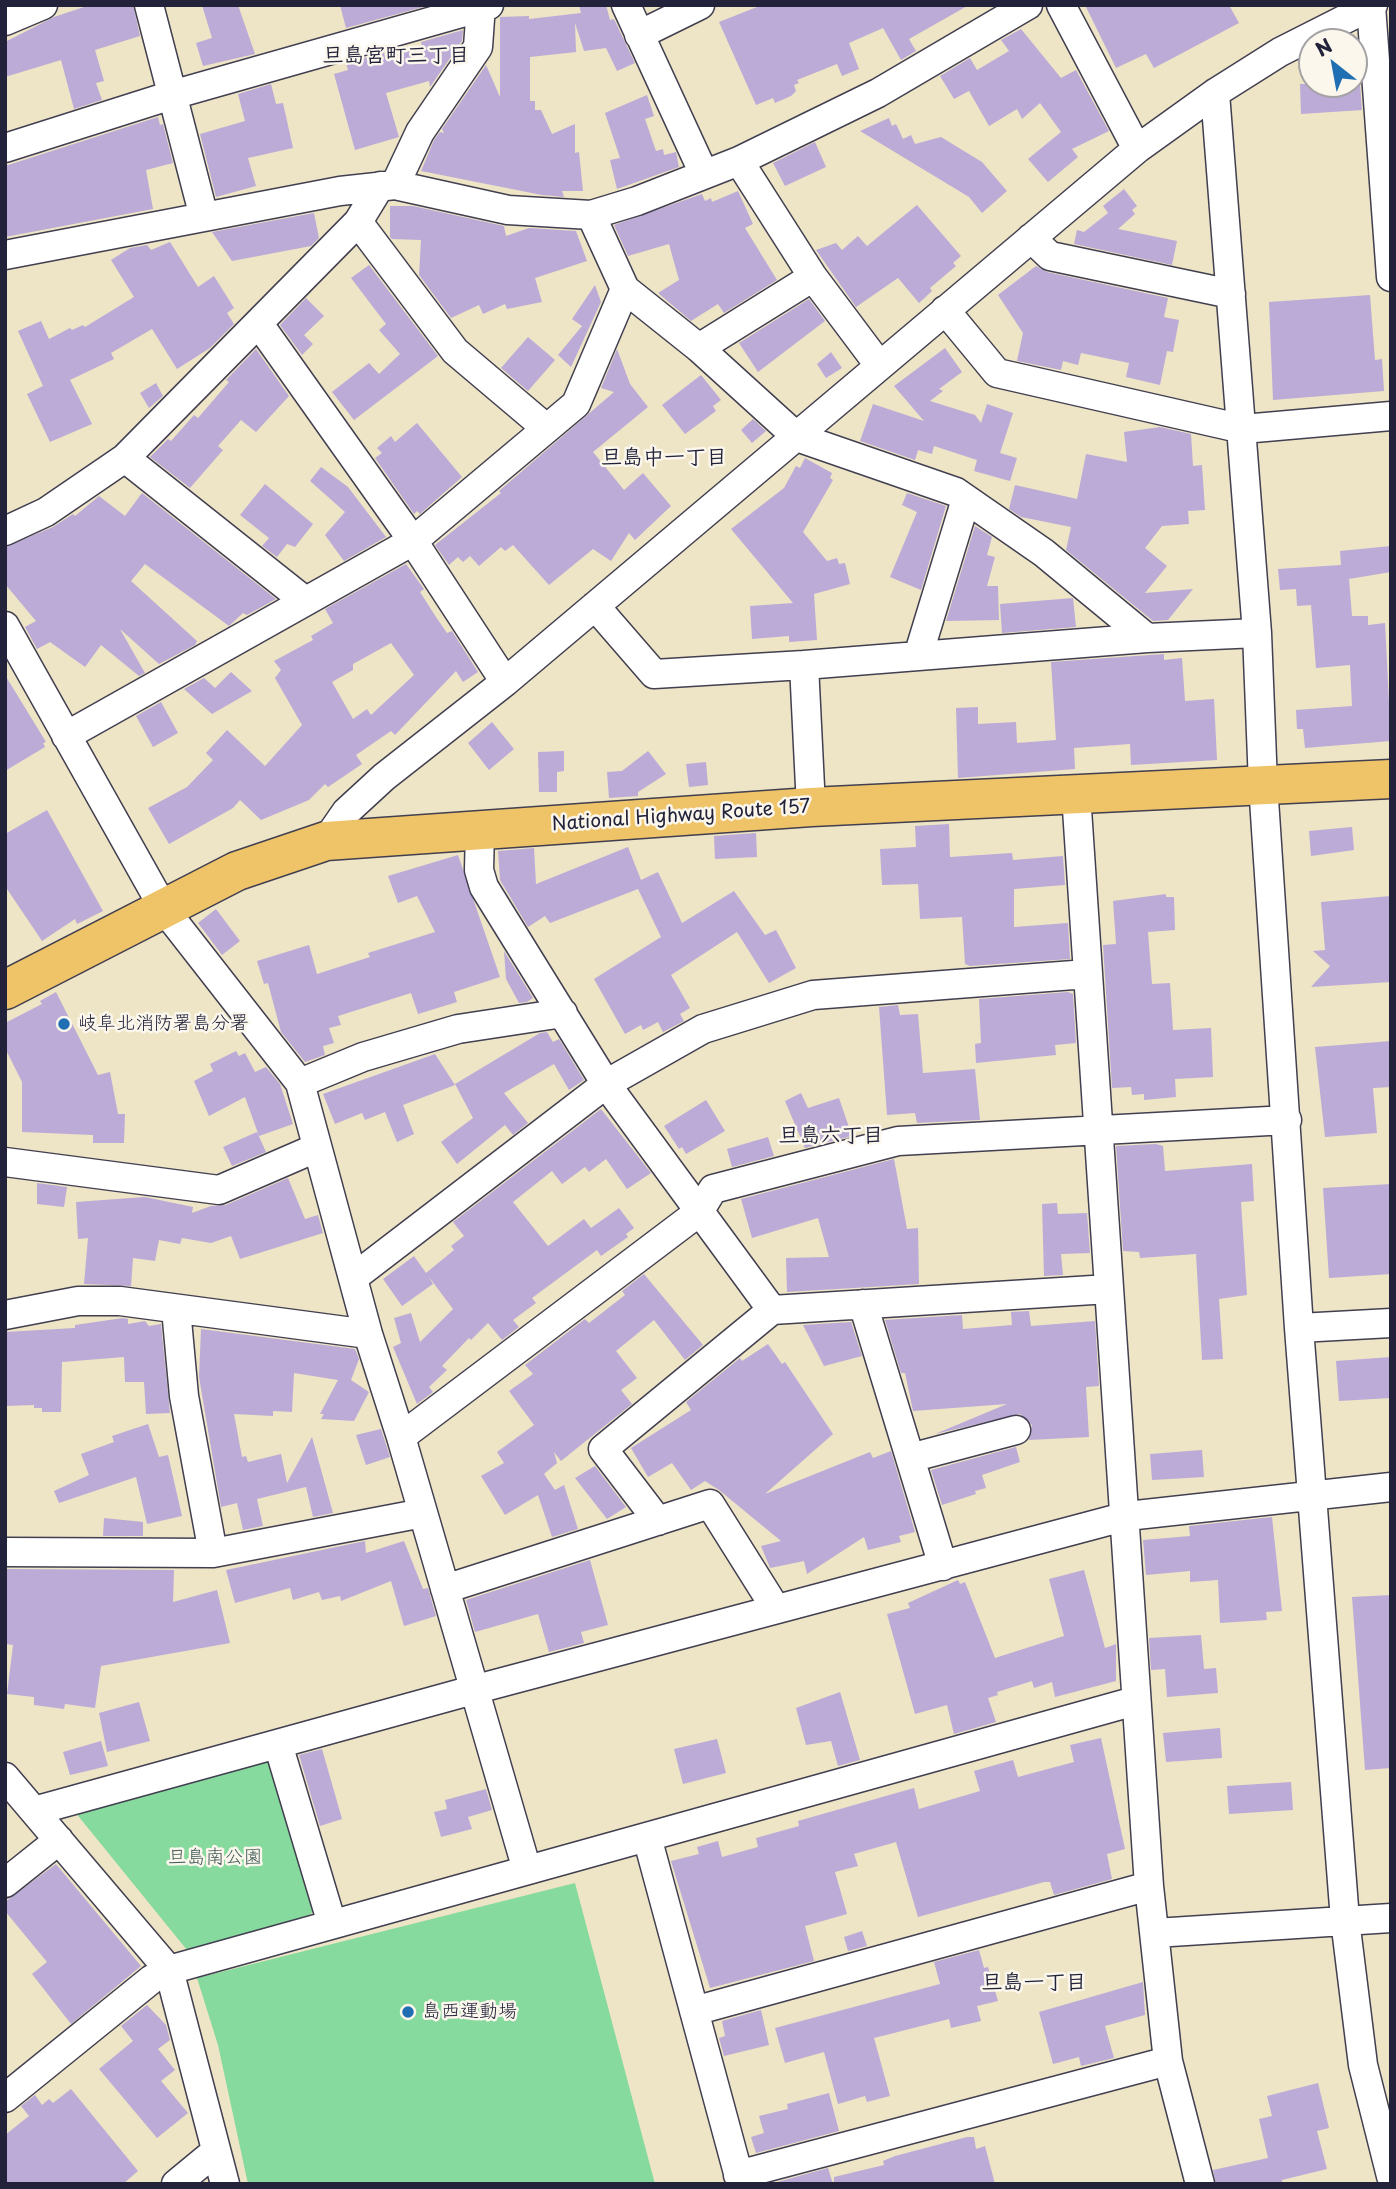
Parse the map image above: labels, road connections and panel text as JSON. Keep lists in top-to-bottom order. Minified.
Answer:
{"streets":{"highway":["National Highway Route 157"]},"districts":["旦島宮町三丁目","旦島中一丁目","旦島六丁目","旦島一丁目"],"parks":["旦島南公園"],"places":["岐阜北消防署島分署","島西運動場"],"north":"top left"}
